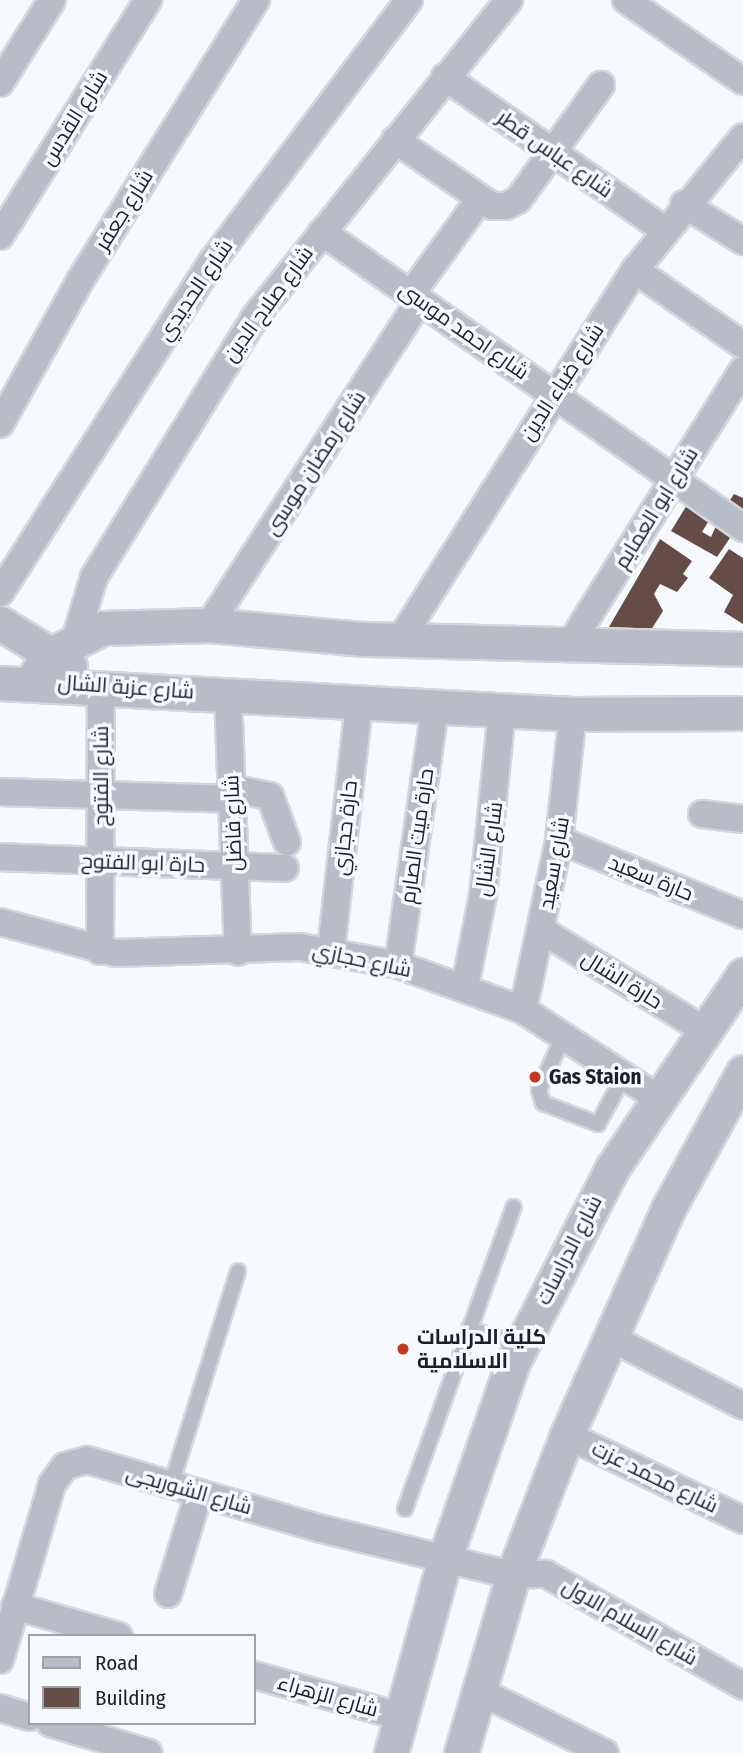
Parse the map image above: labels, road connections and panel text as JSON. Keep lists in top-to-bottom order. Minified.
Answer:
{"streets":{"street":["شارع القدس","شارع عباس قطر","شارع جعفر","شارع الحديدي","شارع صلاح الدين","شارع احمد موسى","شارع ضياء الدين","شارع رمضان موسى","شارع ابو العمايم","شارع عزبة الشال","شارع الفتوح","شارع فاضل","حارة حجازي","حارة ميت الصارم","شارع الشال","حارة ابو الفتوح","شارع سعيد","حارة سعيد","شارع حجازي","حارة الشال","شارع الدراسات","شارع محمد عزت","شارع الشوربجى","شارع السلام الاول","شارع الزهراء"]},"crossings":[["شارع عباس قطر","شارع صلاح الدين"],["شارع عباس قطر","شارع ضياء الدين"],["شارع صلاح الدين","شارع احمد موسى"],["شارع صلاح الدين","شارع عزبة الشال"],["شارع احمد موسى","شارع ضياء الدين"],["شارع احمد موسى","شارع رمضان موسى"],["شارع احمد موسى","شارع ابو العمايم"],["شارع عزبة الشال","شارع الفتوح"],["شارع عزبة الشال","شارع فاضل"],["شارع عزبة الشال","حارة حجازي"],["شارع عزبة الشال","حارة ميت الصارم"],["شارع عزبة الشال","شارع الشال"],["شارع عزبة الشال","شارع سعيد"],["شارع الفتوح","حارة ابو الفتوح"],["شارع الفتوح","شارع حجازي"],["شارع فاضل","حارة ابو الفتوح"],["شارع فاضل","شارع حجازي"],["حارة حجازي","شارع حجازي"],["حارة ميت الصارم","شارع حجازي"],["شارع الشال","شارع حجازي"],["شارع سعيد","حارة سعيد"],["شارع سعيد","شارع حجازي"],["شارع سعيد","حارة الشال"],["شارع حجازي","شارع الدراسات"],["حارة الشال","شارع الدراسات"],["شارع الدراسات","شارع الشوربجى"],["شارع الدراسات","شارع الزهراء"],["شارع الشوربجى","شارع السلام الاول"]],"places":["Gas Staion","كلية الدراسات الاسلامية"],"legend":["Road","Building"]}
